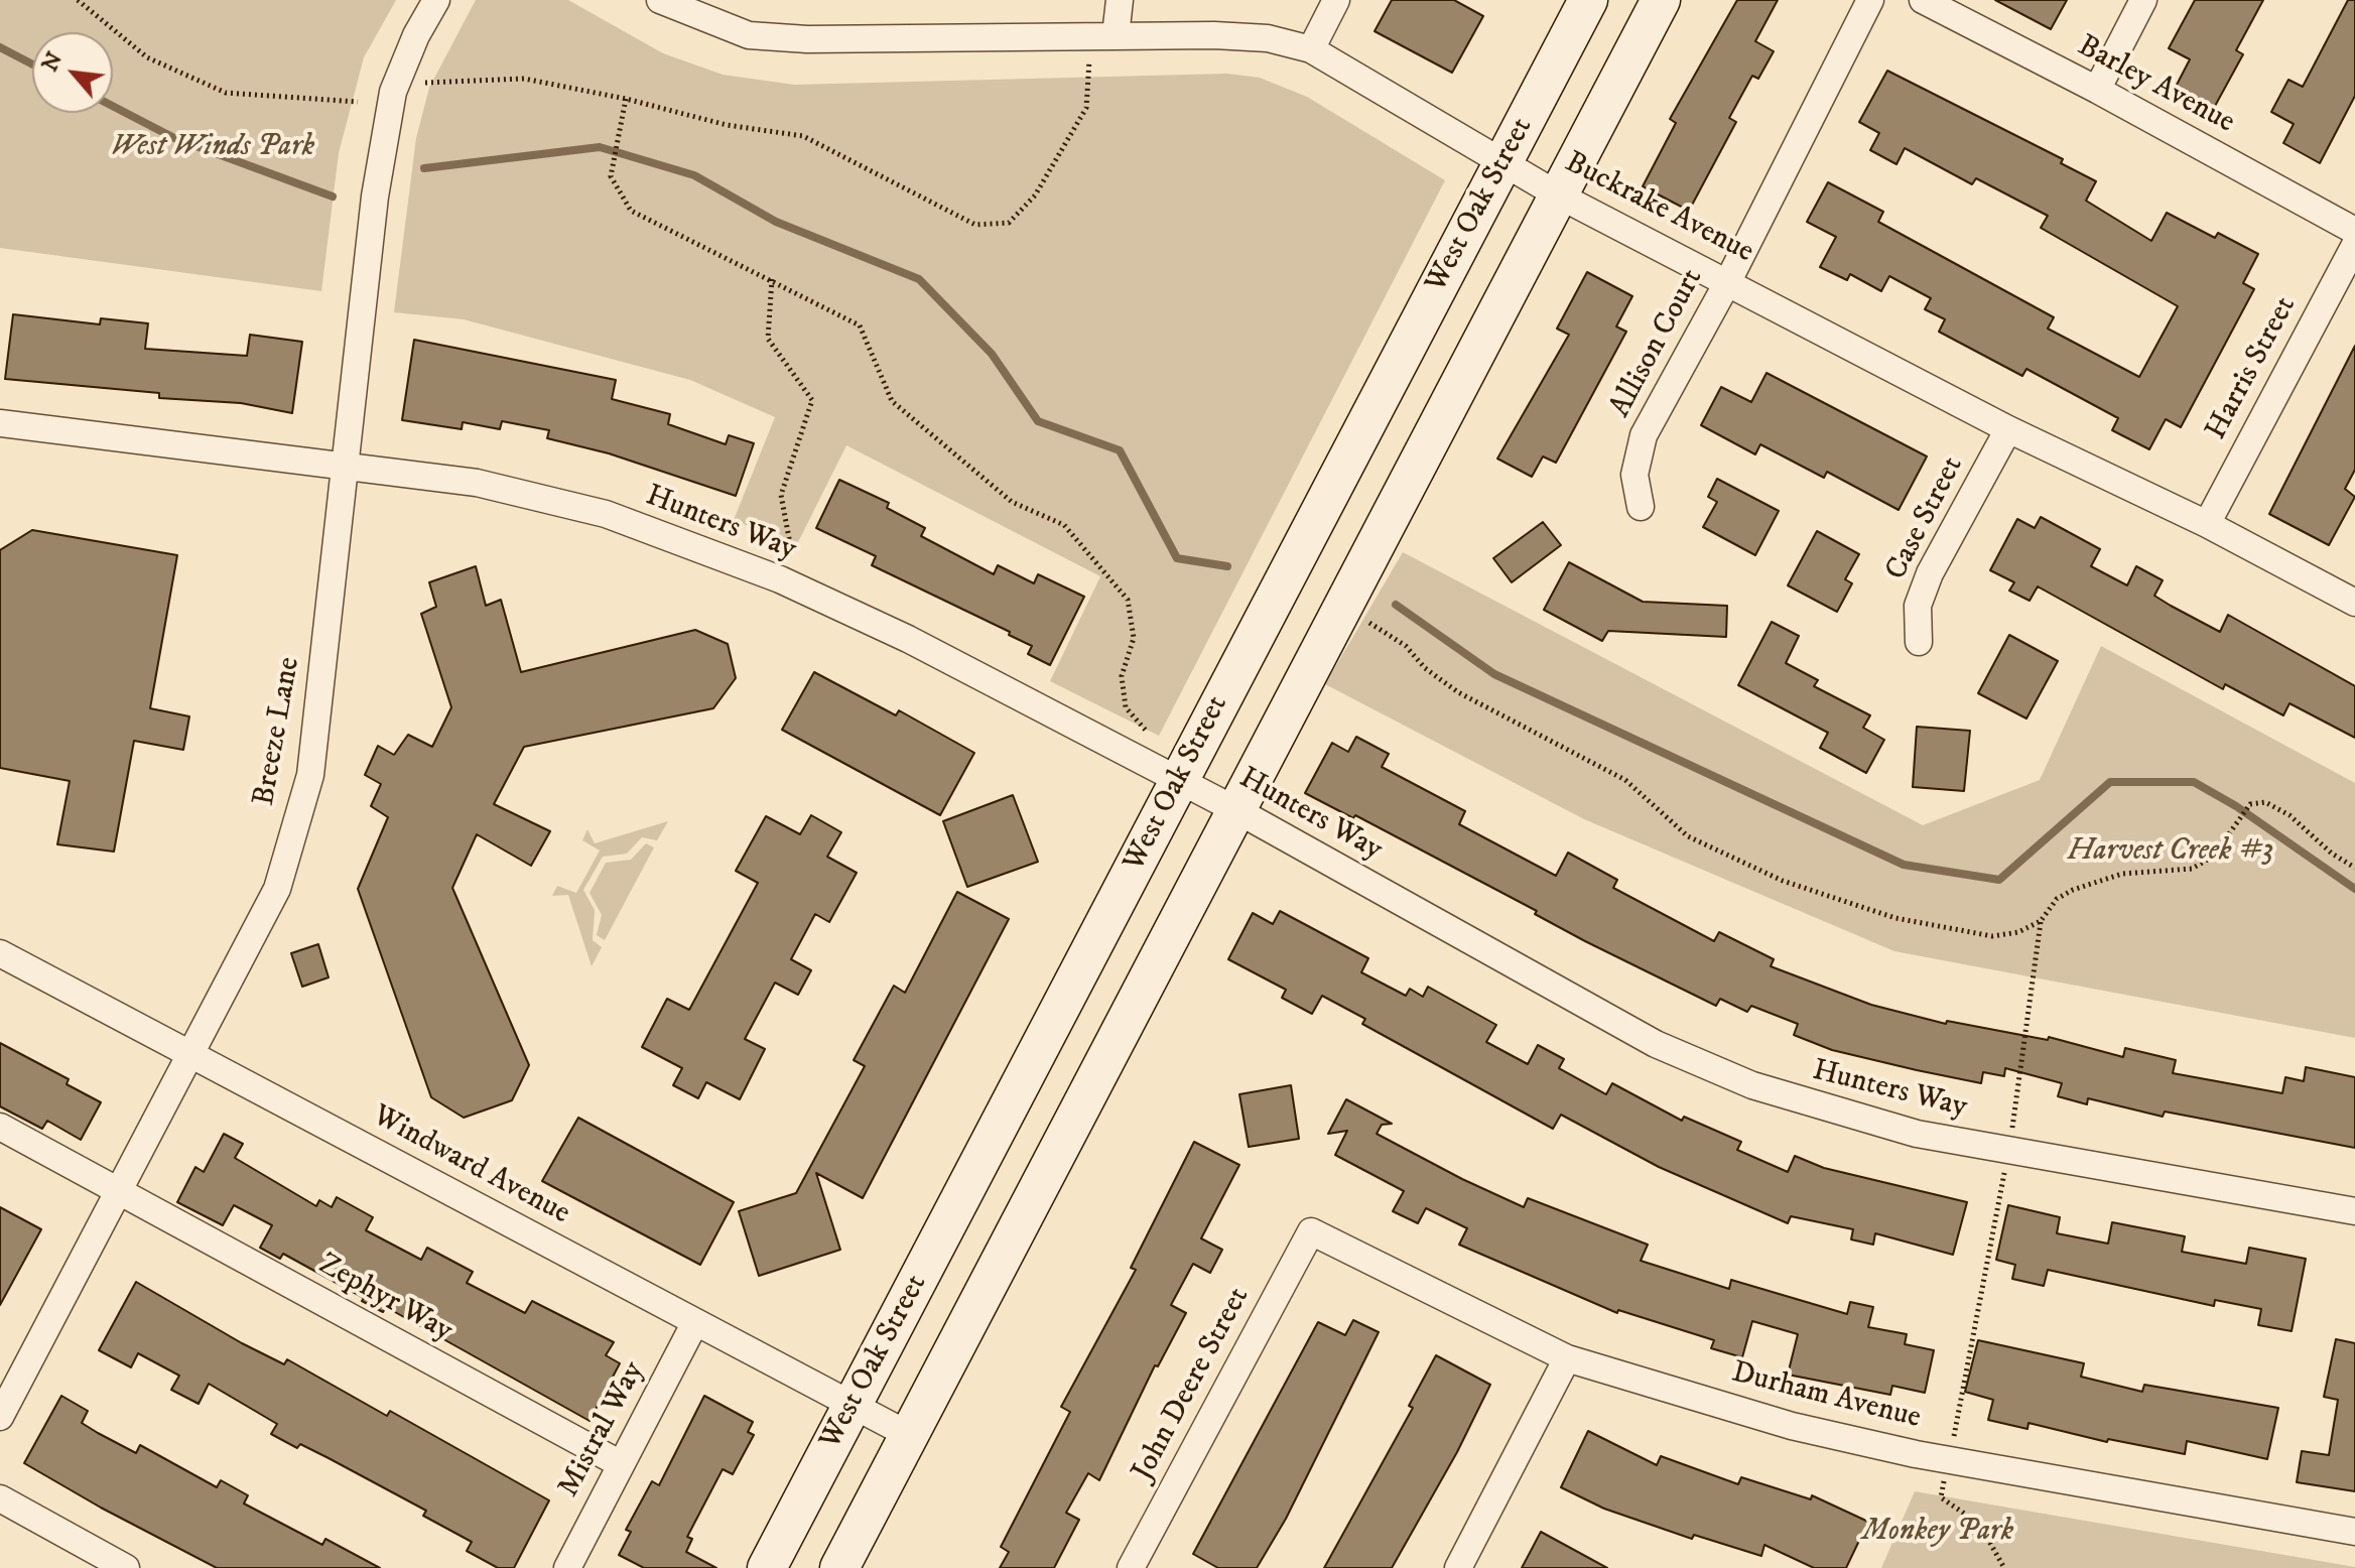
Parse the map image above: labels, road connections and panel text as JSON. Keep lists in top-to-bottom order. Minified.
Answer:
{"streets":{"main road":["West Oak Street"],"street":["Barley Avenue","Buckrake Avenue","Allison Court","Harris Street","Case Street","Hunters Way","Breeze Lane","Windward Avenue","Zephyr Way","John Deere Street","Durham Avenue","Mistral Way"]},"crossings":[["West Oak Street","Buckrake Avenue"],["West Oak Street","Hunters Way"],["West Oak Street","Windward Avenue"],["Buckrake Avenue","Allison Court"],["Buckrake Avenue","Harris Street"],["Buckrake Avenue","Case Street"],["Hunters Way","Breeze Lane"],["Breeze Lane","Windward Avenue"],["Breeze Lane","Zephyr Way"],["Windward Avenue","Mistral Way"],["Zephyr Way","Mistral Way"],["John Deere Street","Durham Avenue"]],"parks":["West Winds Park","Harvest Creek #3","Monkey Park"],"north":"top left"}
